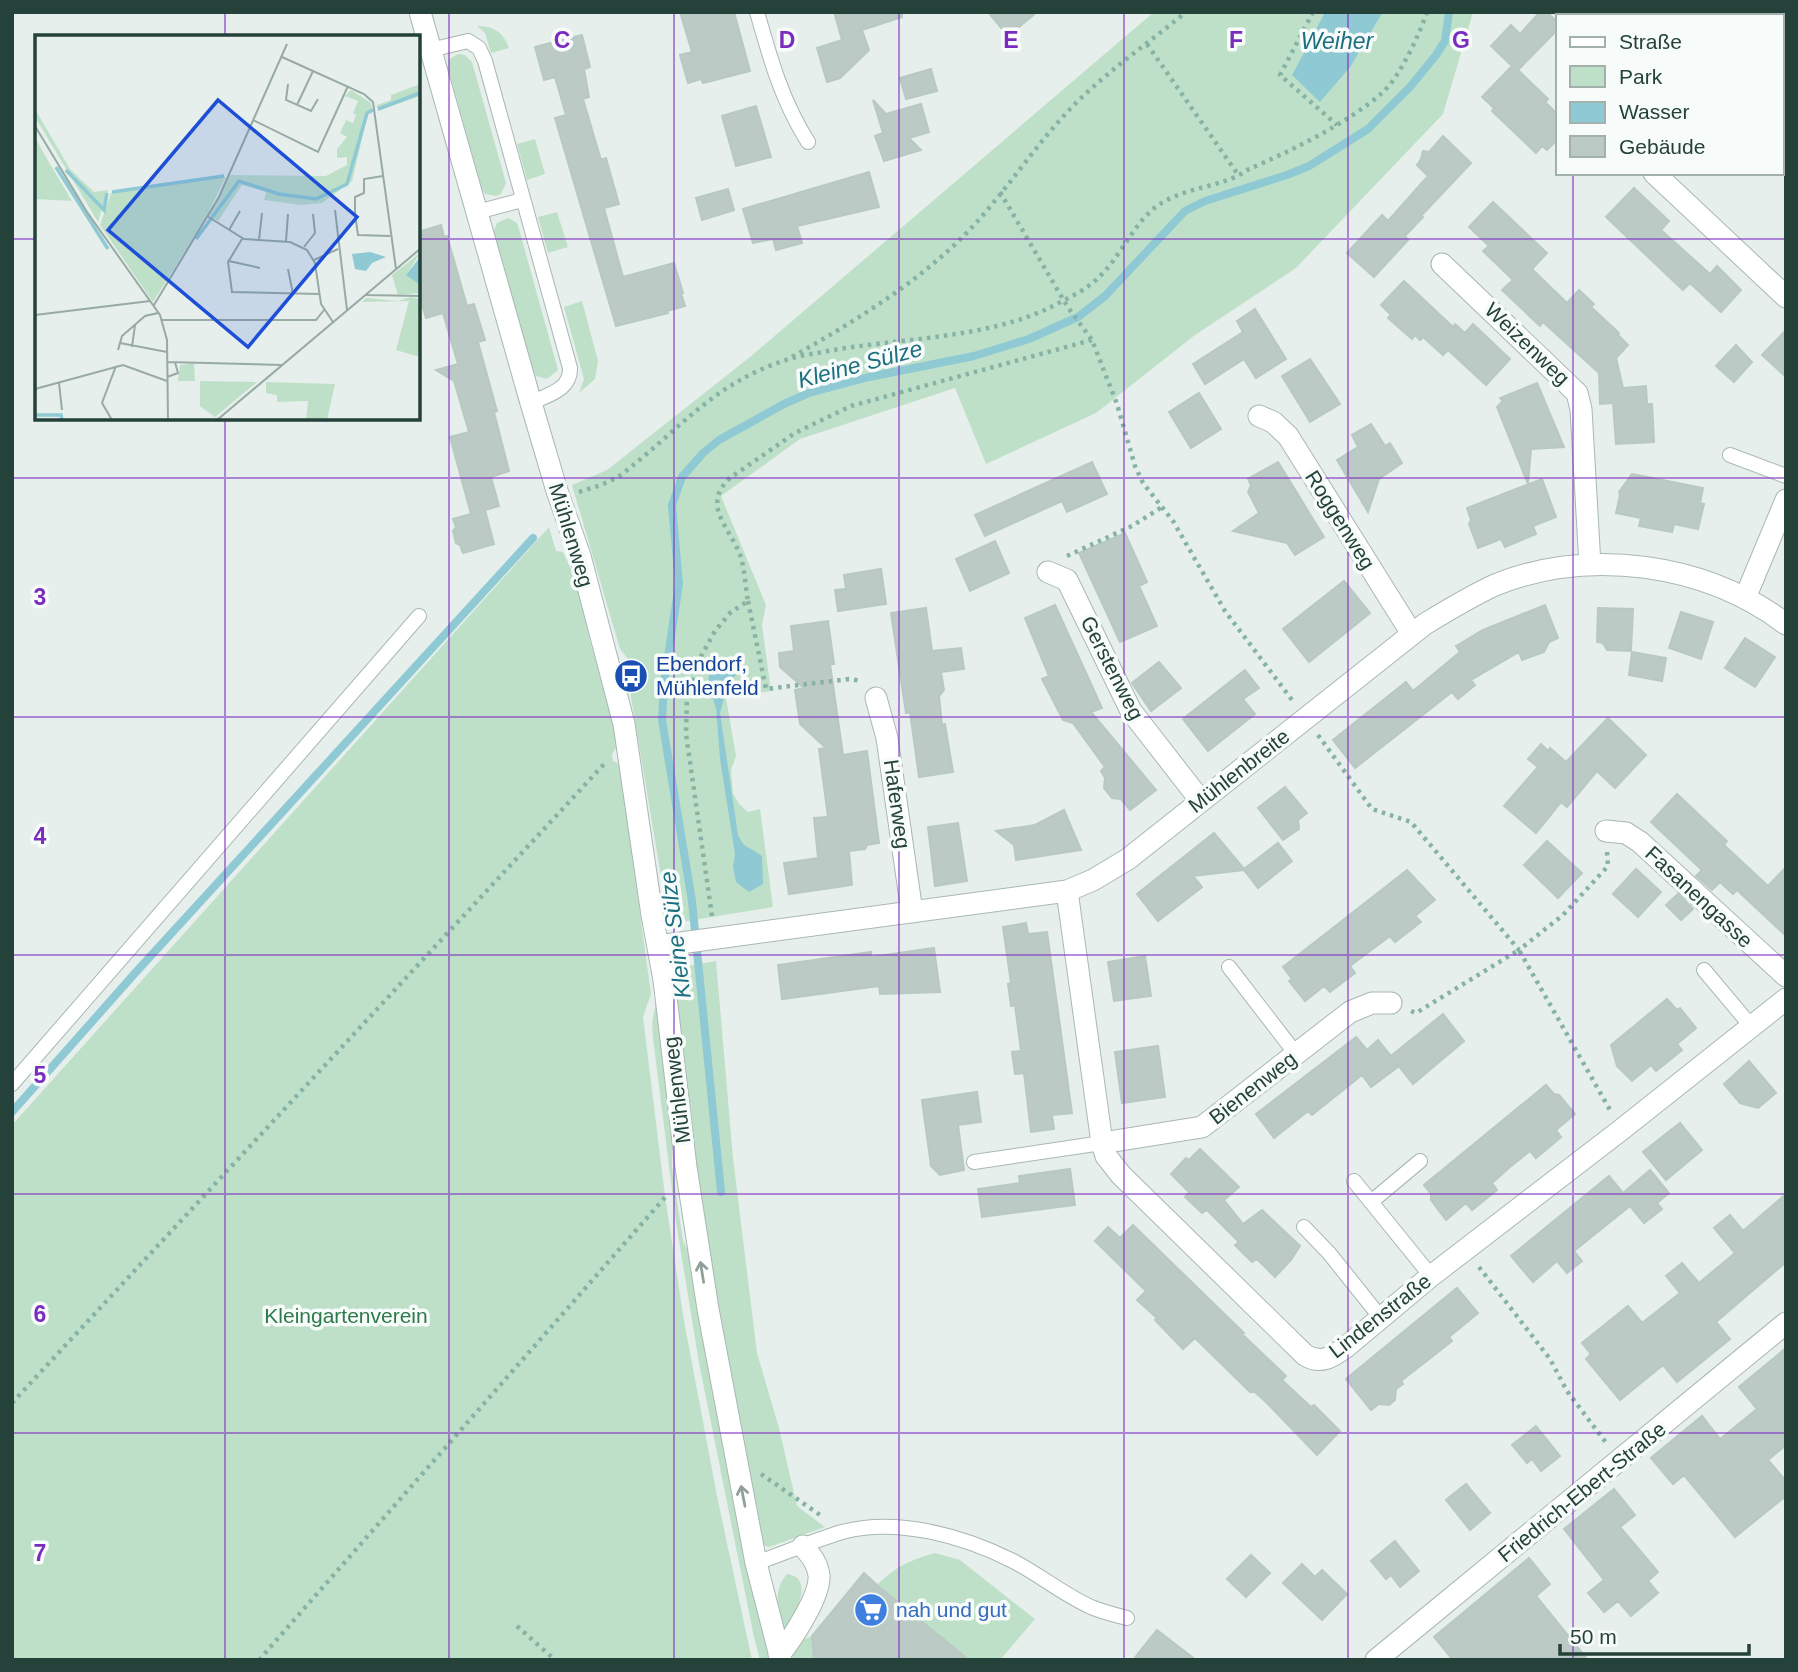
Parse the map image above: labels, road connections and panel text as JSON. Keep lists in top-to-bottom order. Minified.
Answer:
{"streets":{"street":["Weizenweg","Roggenweg","Mühlenweg","Gerstenweg","Mühlenbreite","Haferweg","Fasanengasse","Bienenweg","Lindenstraße","Friedrich-Ebert-Straße"]},"crossings":[["Weizenweg","Mühlenbreite"],["Roggenweg","Mühlenbreite"],["Mühlenweg","Mühlenbreite"],["Gerstenweg","Mühlenbreite"],["Mühlenbreite","Haferweg"],["Mühlenbreite","Lindenstraße"],["Bienenweg","Lindenstraße"]],"one_way":["Mühlenweg"],"water":["Weiher","Kleine Sülze"],"parks":["Kleingartenverein"],"places":{"bus stop":["Ebendorf, Mühlenfeld"],"supermarket":["nah und gut"]},"legend":["Straße","Park","Wasser","Gebäude"],"scale_bar":"50 m","grid":{"columns":["C","D","E","F","G"],"rows":["3","4","5","6","7"]}}
